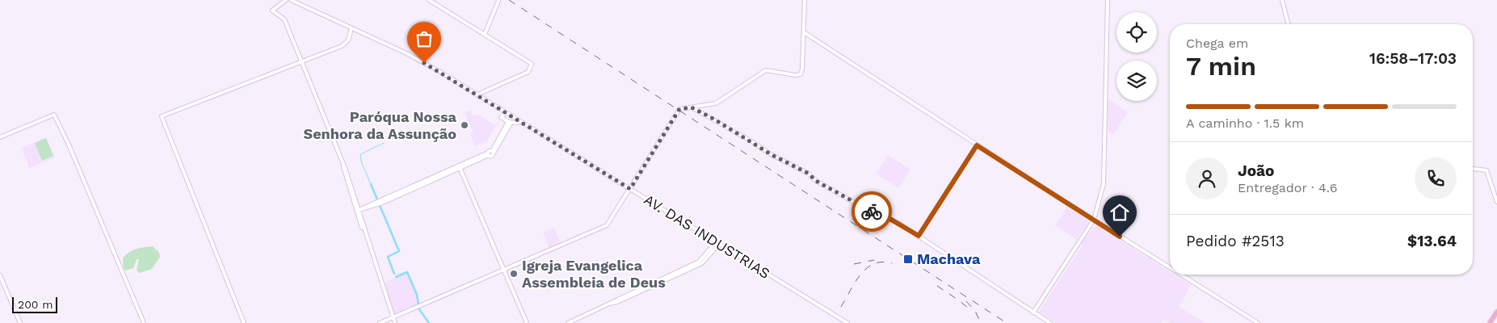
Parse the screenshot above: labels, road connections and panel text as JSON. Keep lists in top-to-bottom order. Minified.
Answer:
{"streets":{"street":["AV. DAS INDUSTRIAS"]},"places":{"other":["Paróqua Nossa Senhora da Assunção","Igreja Evangelica Assembleia de Deus"],"transit":["Machava"]},"scale_bar":"200 m","page":{"heading":["7 min","Chega em","16:58–17:03"],"panel":["João","Entregador · 4.6","Pedido #2513","$13.64"],"bar":"A caminho · 1.5 km","scale":"200 m"}}
